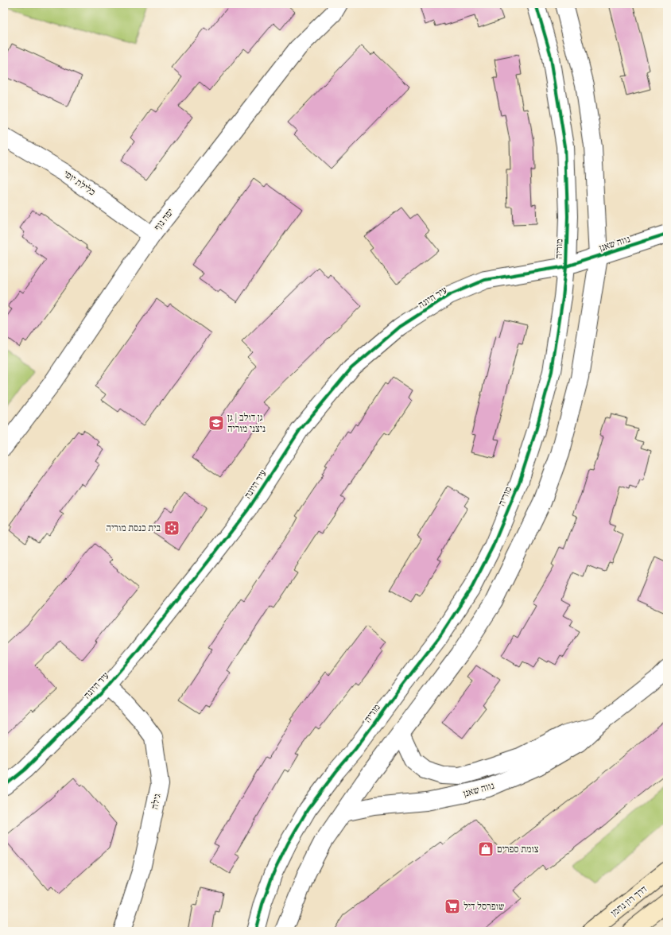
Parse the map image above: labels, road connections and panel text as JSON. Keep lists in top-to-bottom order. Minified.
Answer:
{"streets":{"main road":["דרך רון נחמן"],"street":["כלילת יופי","יפה נוף","נווה שאנן","מוריה","עיר היונה","גילה"]},"crossings":[["כלילת יופי","יפה נוף"],["נווה שאנן","מוריה"],["נווה שאנן","עיר היונה"],["מוריה","עיר היונה"],["עיר היונה","גילה"]],"places":{"school or university":["גן דולב | גן ניצני מוריה"],"synagogue":["בית כנסת מוריה"],"shop":["צומת ספרים"],"supermarket":["שופרסל דיל"]}}
